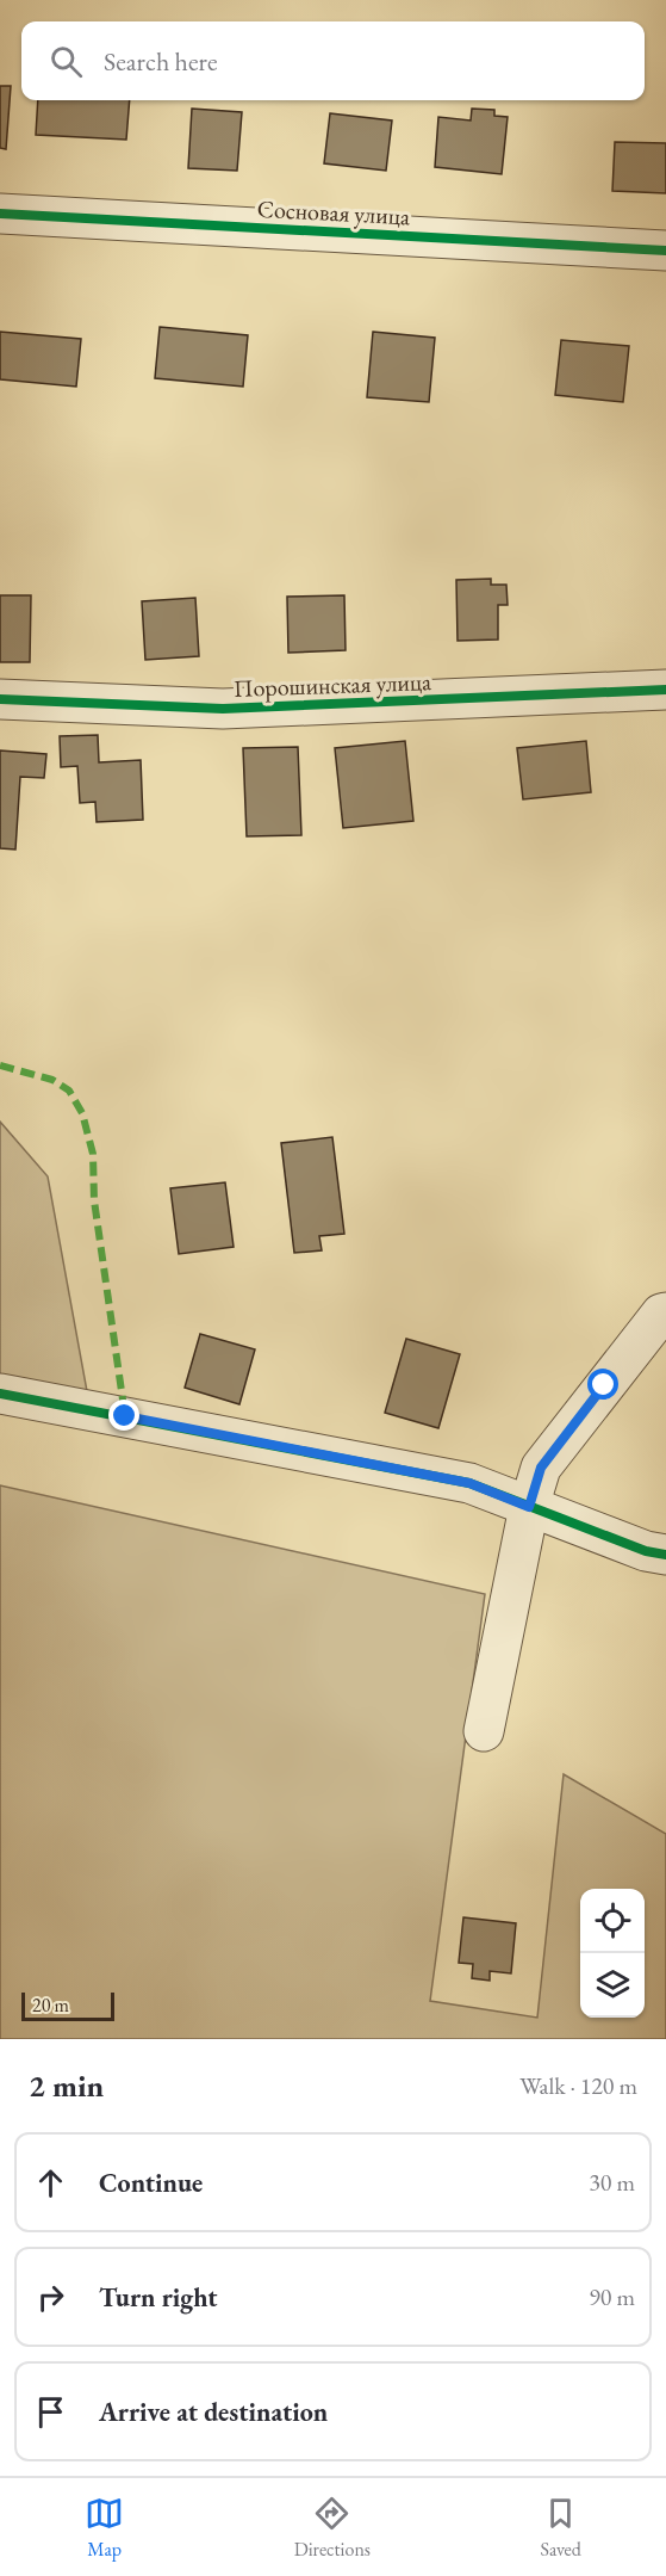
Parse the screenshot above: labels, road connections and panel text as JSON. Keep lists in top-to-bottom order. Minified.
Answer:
{"streets":{"street":["Сосновая улица","Порошинская улица"]},"scale_bar":"20 m","page":{"search":"Search here","scale":"20 m","heading":["2 min","Walk · 120 m"],"list":[["Continue","30 m"],["Turn right","90 m"],"Arrive at destination"],"nav":["Map","Directions","Saved"]}}
